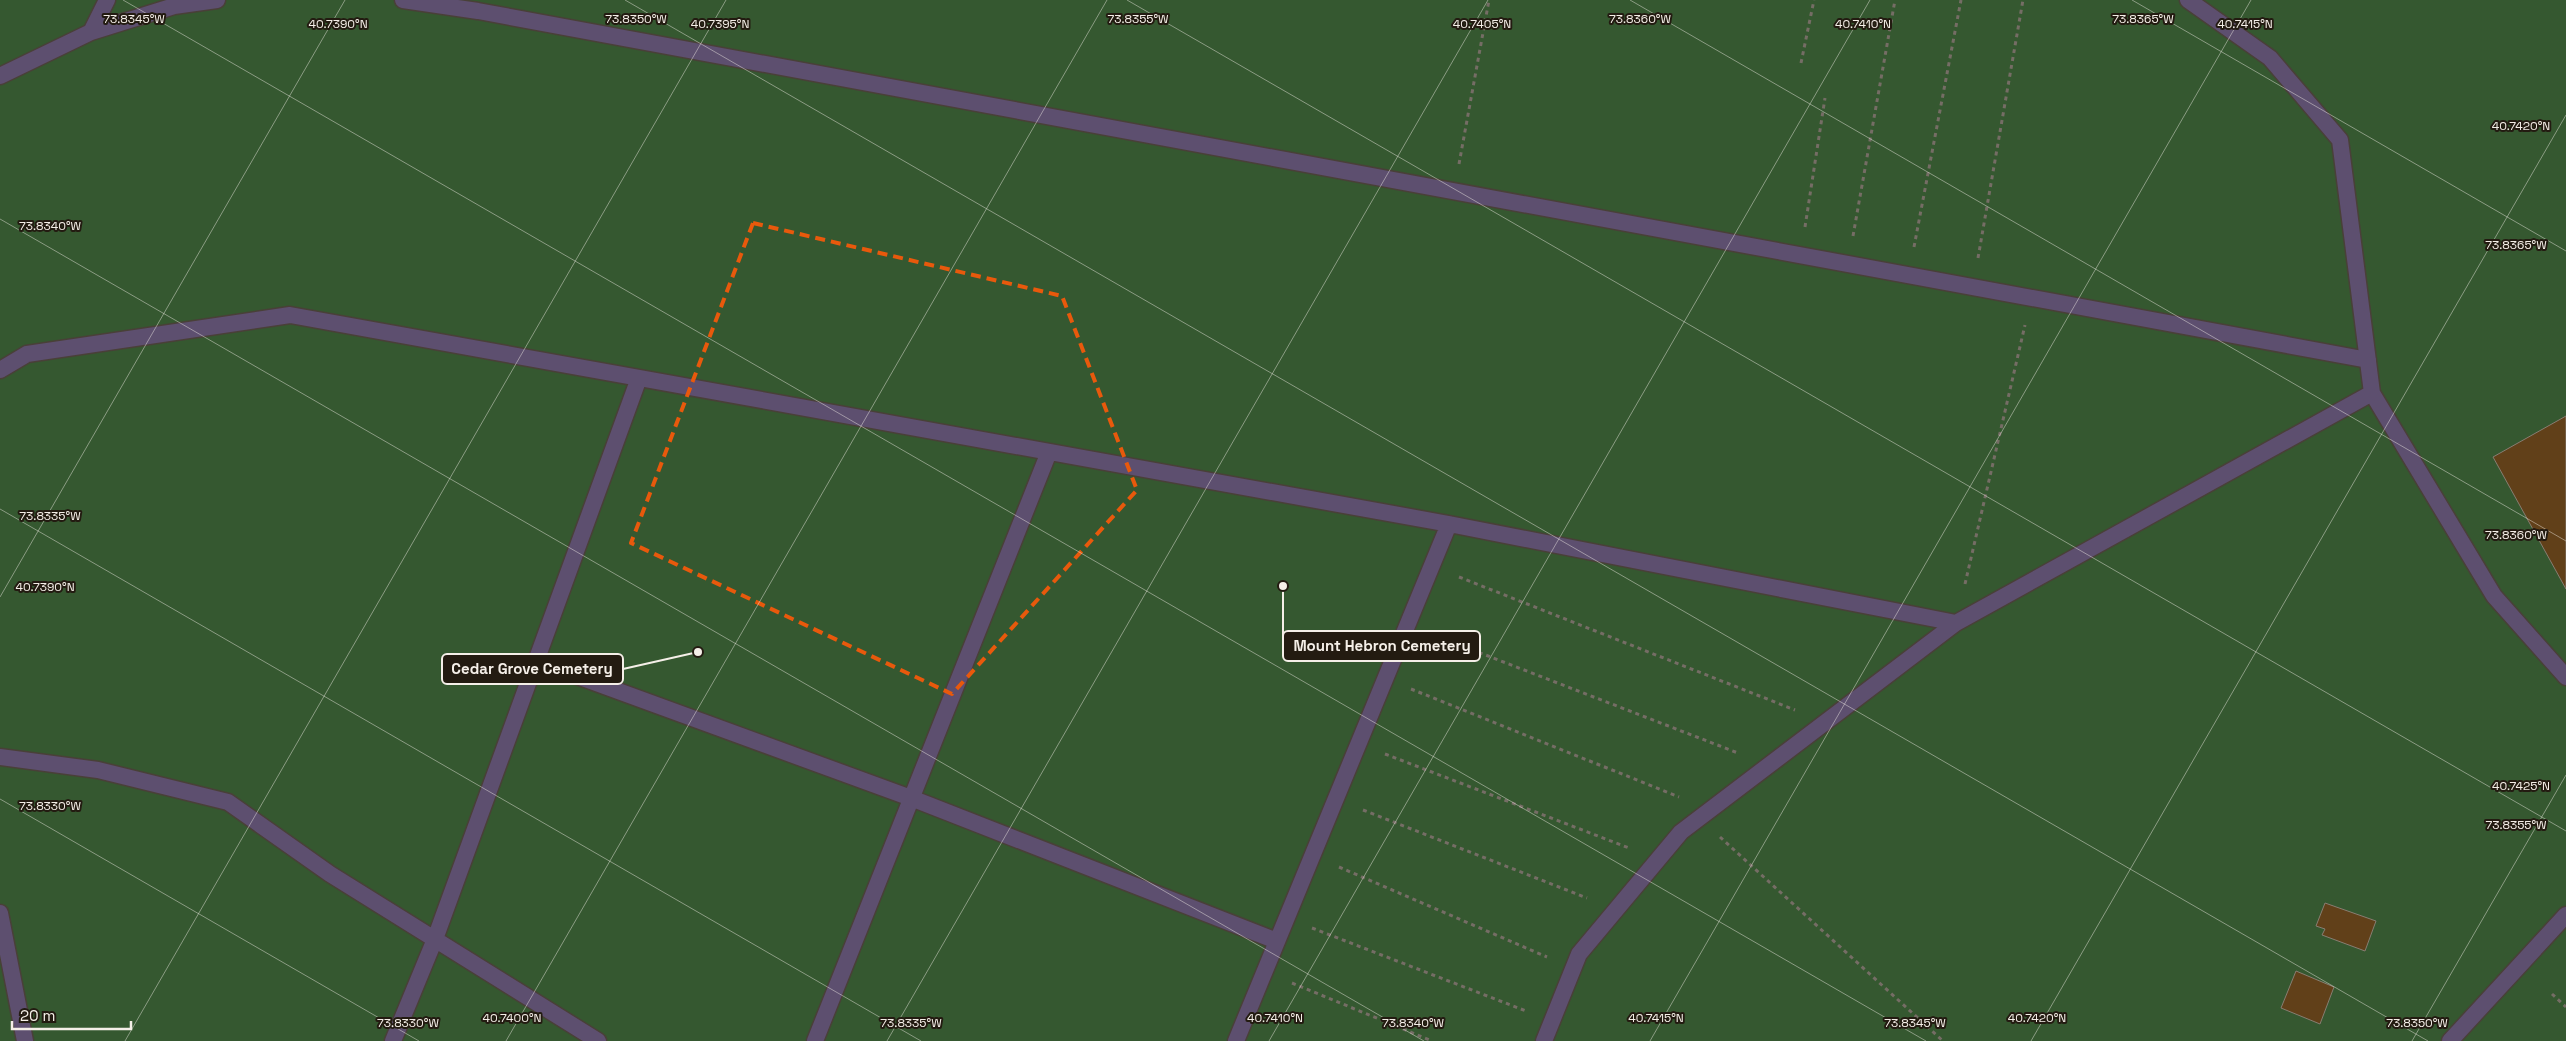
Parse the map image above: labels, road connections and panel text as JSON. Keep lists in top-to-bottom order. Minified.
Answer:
{"places":["Mount Hebron Cemetery","Cedar Grove Cemetery"],"scale_bar":"20 m","coordinates":["73.8355°W","73.8350°W","73.8365°W","73.8345°W","73.8360°W","40.7390°N","40.7395°N","40.7405°N","40.7410°N","40.7415°N","40.7420°N","73.8340°W","73.8335°W","40.7425°N","73.8330°W","40.7400°N"]}
